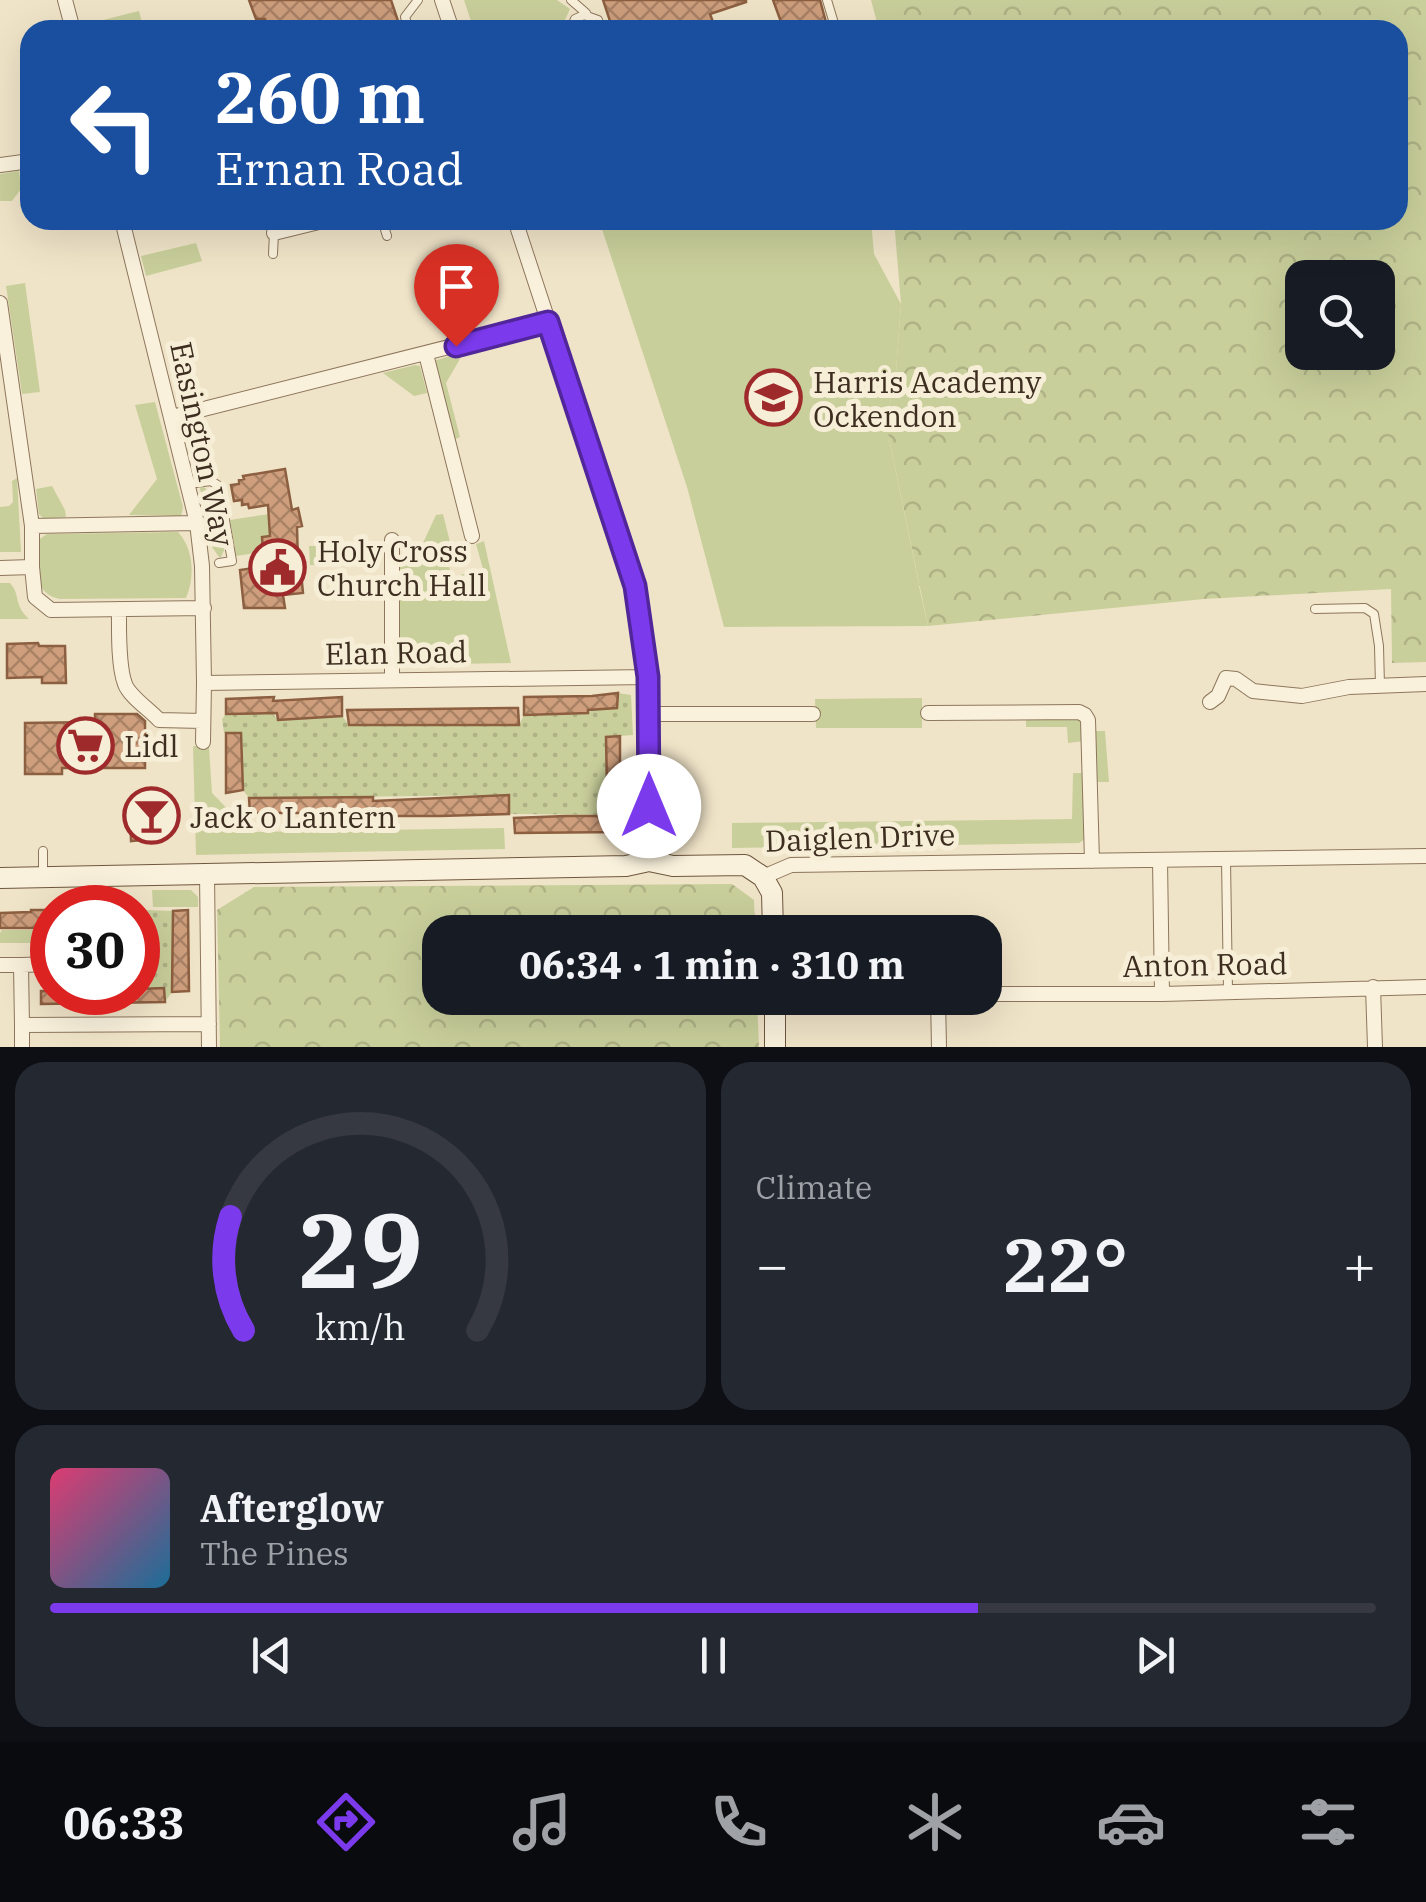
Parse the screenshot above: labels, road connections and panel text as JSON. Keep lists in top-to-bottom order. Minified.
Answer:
{"streets":{"street":["Easington Way","Elan Road","Daiglen Drive","Anton Road"]},"crossings":[["Easington Way","Elan Road"]],"places":{"school or university":["Harris Academy Ockendon"],"public building":["Holy Cross Church Hall"],"supermarket":["Lidl"],"bar":["Jack o Lantern"]},"page":{"turn":["260 m","Ernan Road"],"limit":"30","trip":"06:34 · 1 min · 310 m","tile":"Climate","heat":["−","22°","+"],"song":["Afterglow","The Pines"],"tabs":"06:33","gauge":["29","km/h"]}}
